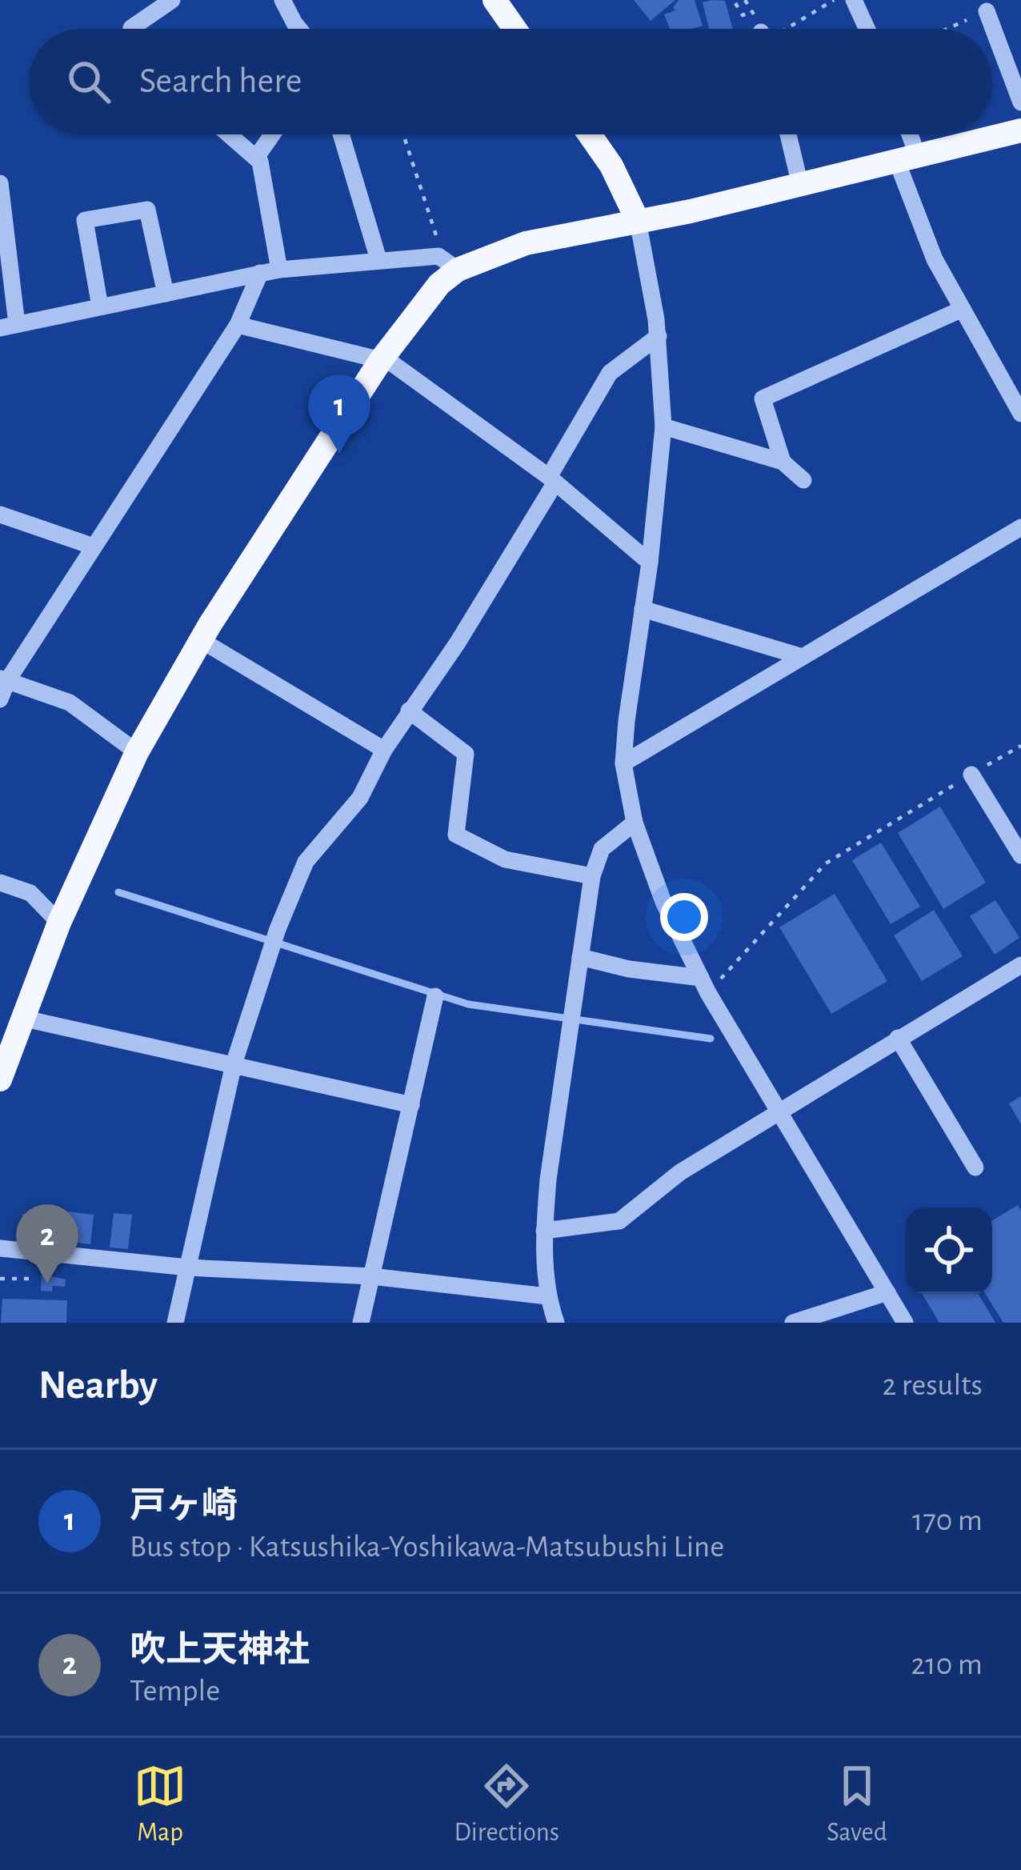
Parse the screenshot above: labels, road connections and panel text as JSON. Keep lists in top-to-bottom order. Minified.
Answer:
{"page":{"search":"Search here","pins":["1","2"],"heading":["Nearby","2 results"],"list":[{"mark":"1","name":"戸ヶ崎","note":"Bus stop · Katsushika-Yoshikawa-Matsubushi Line","value":"170 m"},{"mark":"2","name":"吹上天神社","note":"Temple","value":"210 m"}],"nav":["Map","Directions","Saved"]}}
